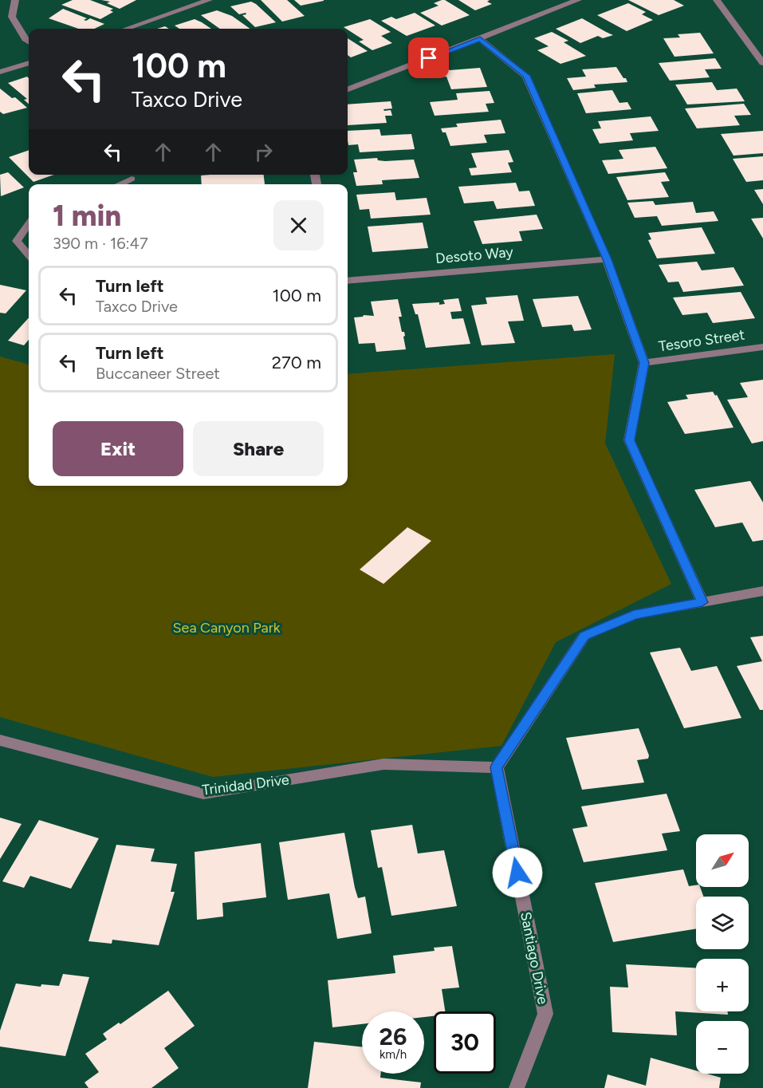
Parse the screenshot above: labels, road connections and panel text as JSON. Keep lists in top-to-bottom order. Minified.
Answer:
{"streets":{"street":["Desoto Way","Tesoro Street","Trinidad Drive","Santiago Drive"]},"crossings":[["Trinidad Drive","Santiago Drive"]],"parks":["Sea Canyon Park"],"north":"top right","page":{"turn":["100 m","Taxco Drive"],"heading":["1 min","390 m · 16:47"],"list":[{"name":"Turn left","note":"Taxco Drive","value":"100 m"},{"name":"Turn left","note":"Buccaneer Street","value":"270 m"}],"buttons":["Exit","Share"],"map_buttons":["+","−"],"speed":"26 km/h","limit":"30"}}
